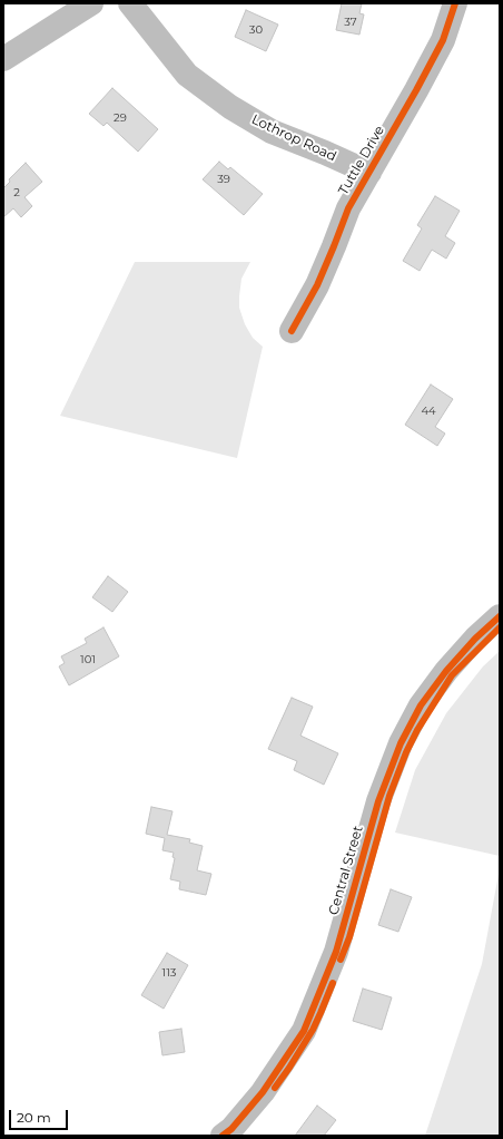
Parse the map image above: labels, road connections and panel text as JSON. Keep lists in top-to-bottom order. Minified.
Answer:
{"streets":{"street":["Lothrop Road","Tuttle Drive","Central Street"]},"crossings":[["Lothrop Road","Tuttle Drive"]],"house_numbers":["37","30","29","39","2","44","101","113"],"scale_bar":"20 m"}
